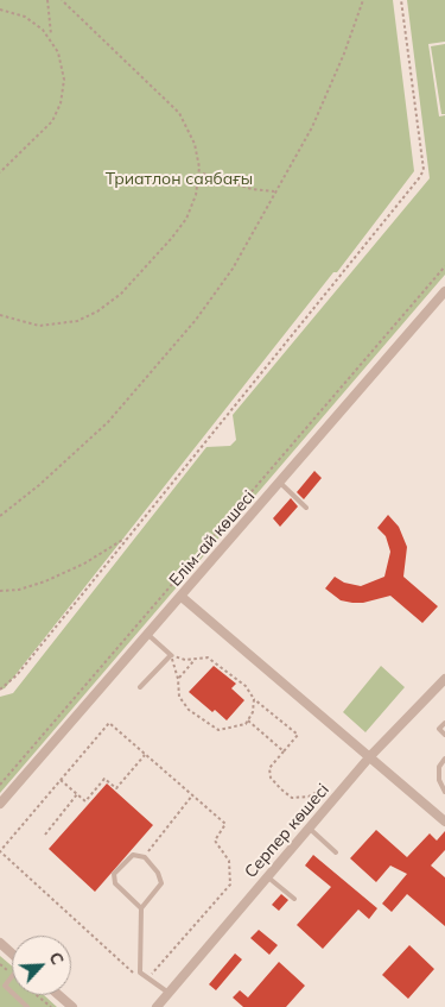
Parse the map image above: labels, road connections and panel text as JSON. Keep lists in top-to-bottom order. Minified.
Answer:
{"streets":{"street":["Елім-ай көшесі","Серпер көшесі"]},"parks":["Триатлон саябағы"],"north":"top right"}
